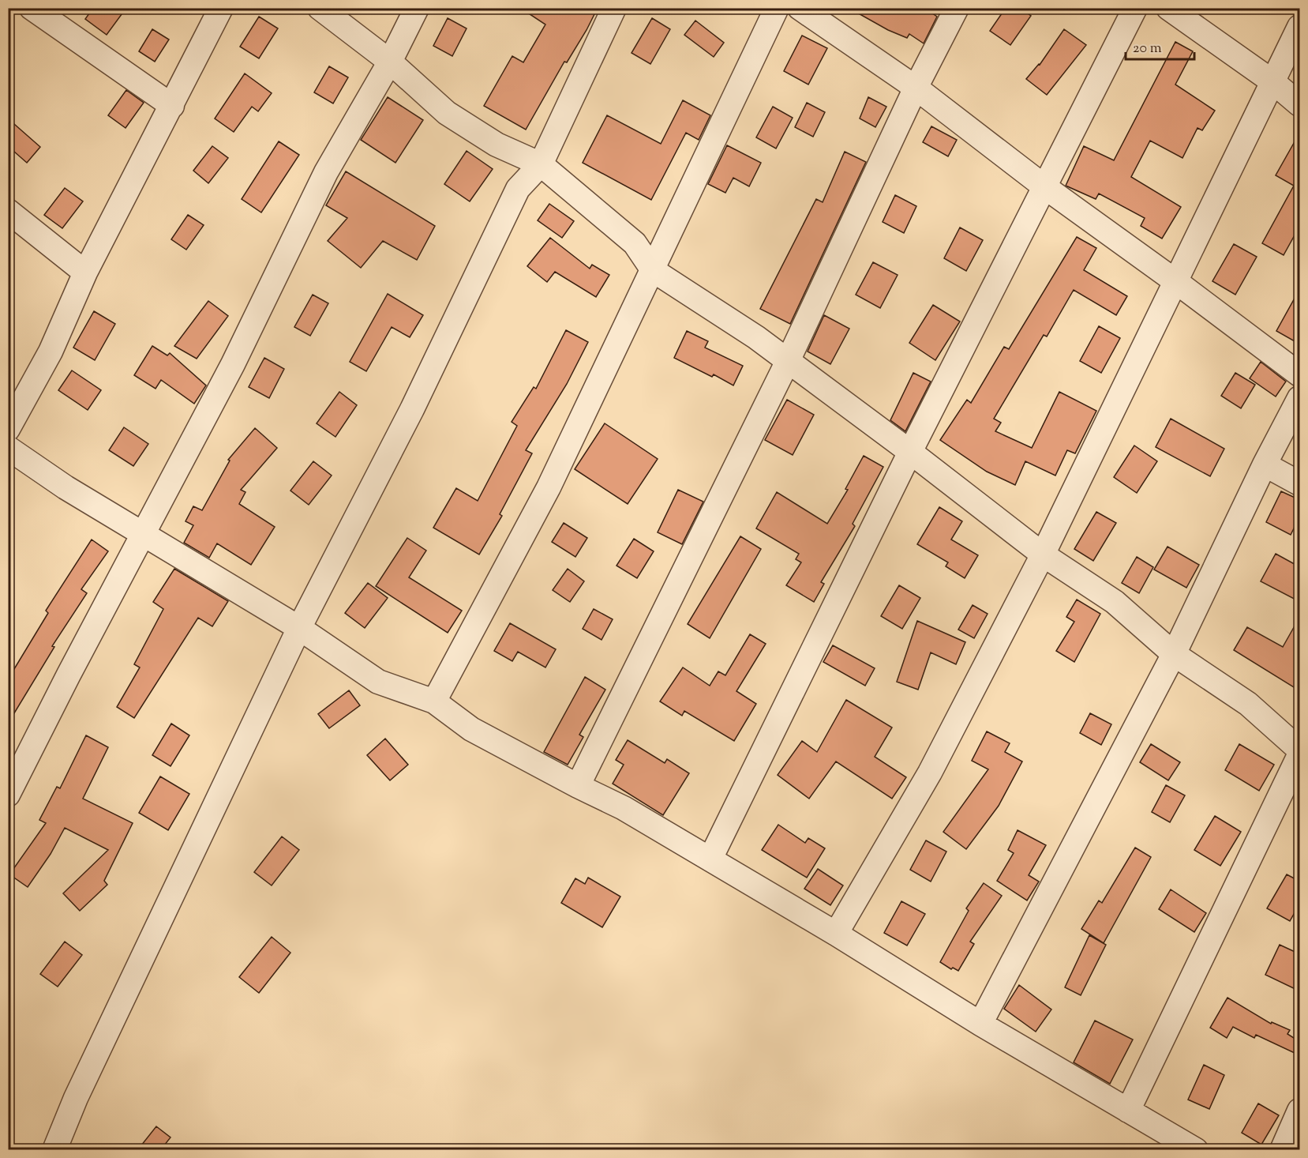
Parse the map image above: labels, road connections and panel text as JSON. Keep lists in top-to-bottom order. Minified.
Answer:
{"scale_bar":"20 m"}
